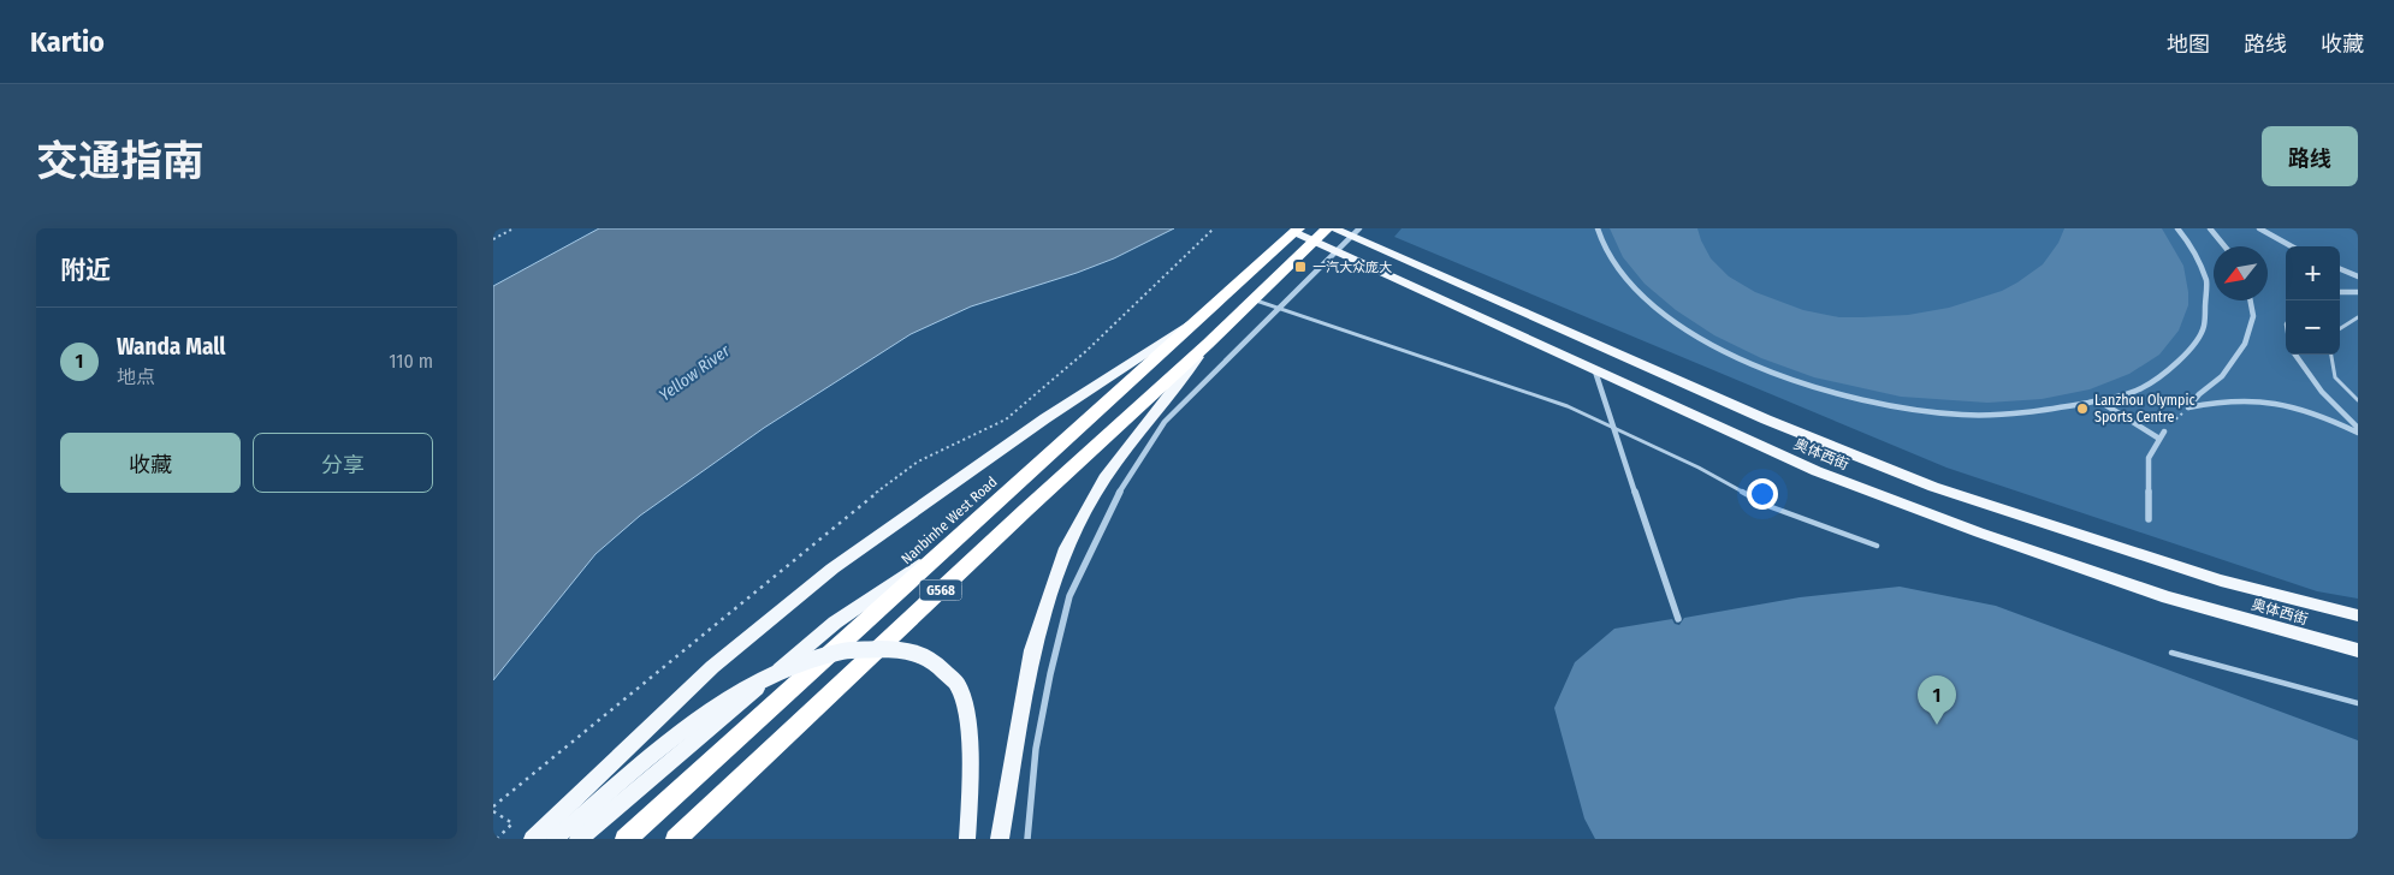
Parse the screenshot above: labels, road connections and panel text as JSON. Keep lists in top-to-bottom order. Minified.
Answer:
{"streets":{"highway":["Nanbinhe West Road","G568"],"main road":["奥体西街"]},"crossings":[["奥体西街","Nanbinhe West Road"],["奥体西街","G568"]],"water":["Yellow River"],"places":{"transit":["一汽大众庞大"],"other":["Lanzhou Olympic Sports Centre"]},"north":"bottom left","page":{"header":"Kartio","nav":["地图","路线","收藏"],"title":"交通指南","buttons":["路线",["收藏","分享"]],"heading":"附近","map_buttons":["+","−"],"list":[{"mark":"1","name":"Wanda Mall","note":"地点","value":"110 m"}],"pins":"1"}}
